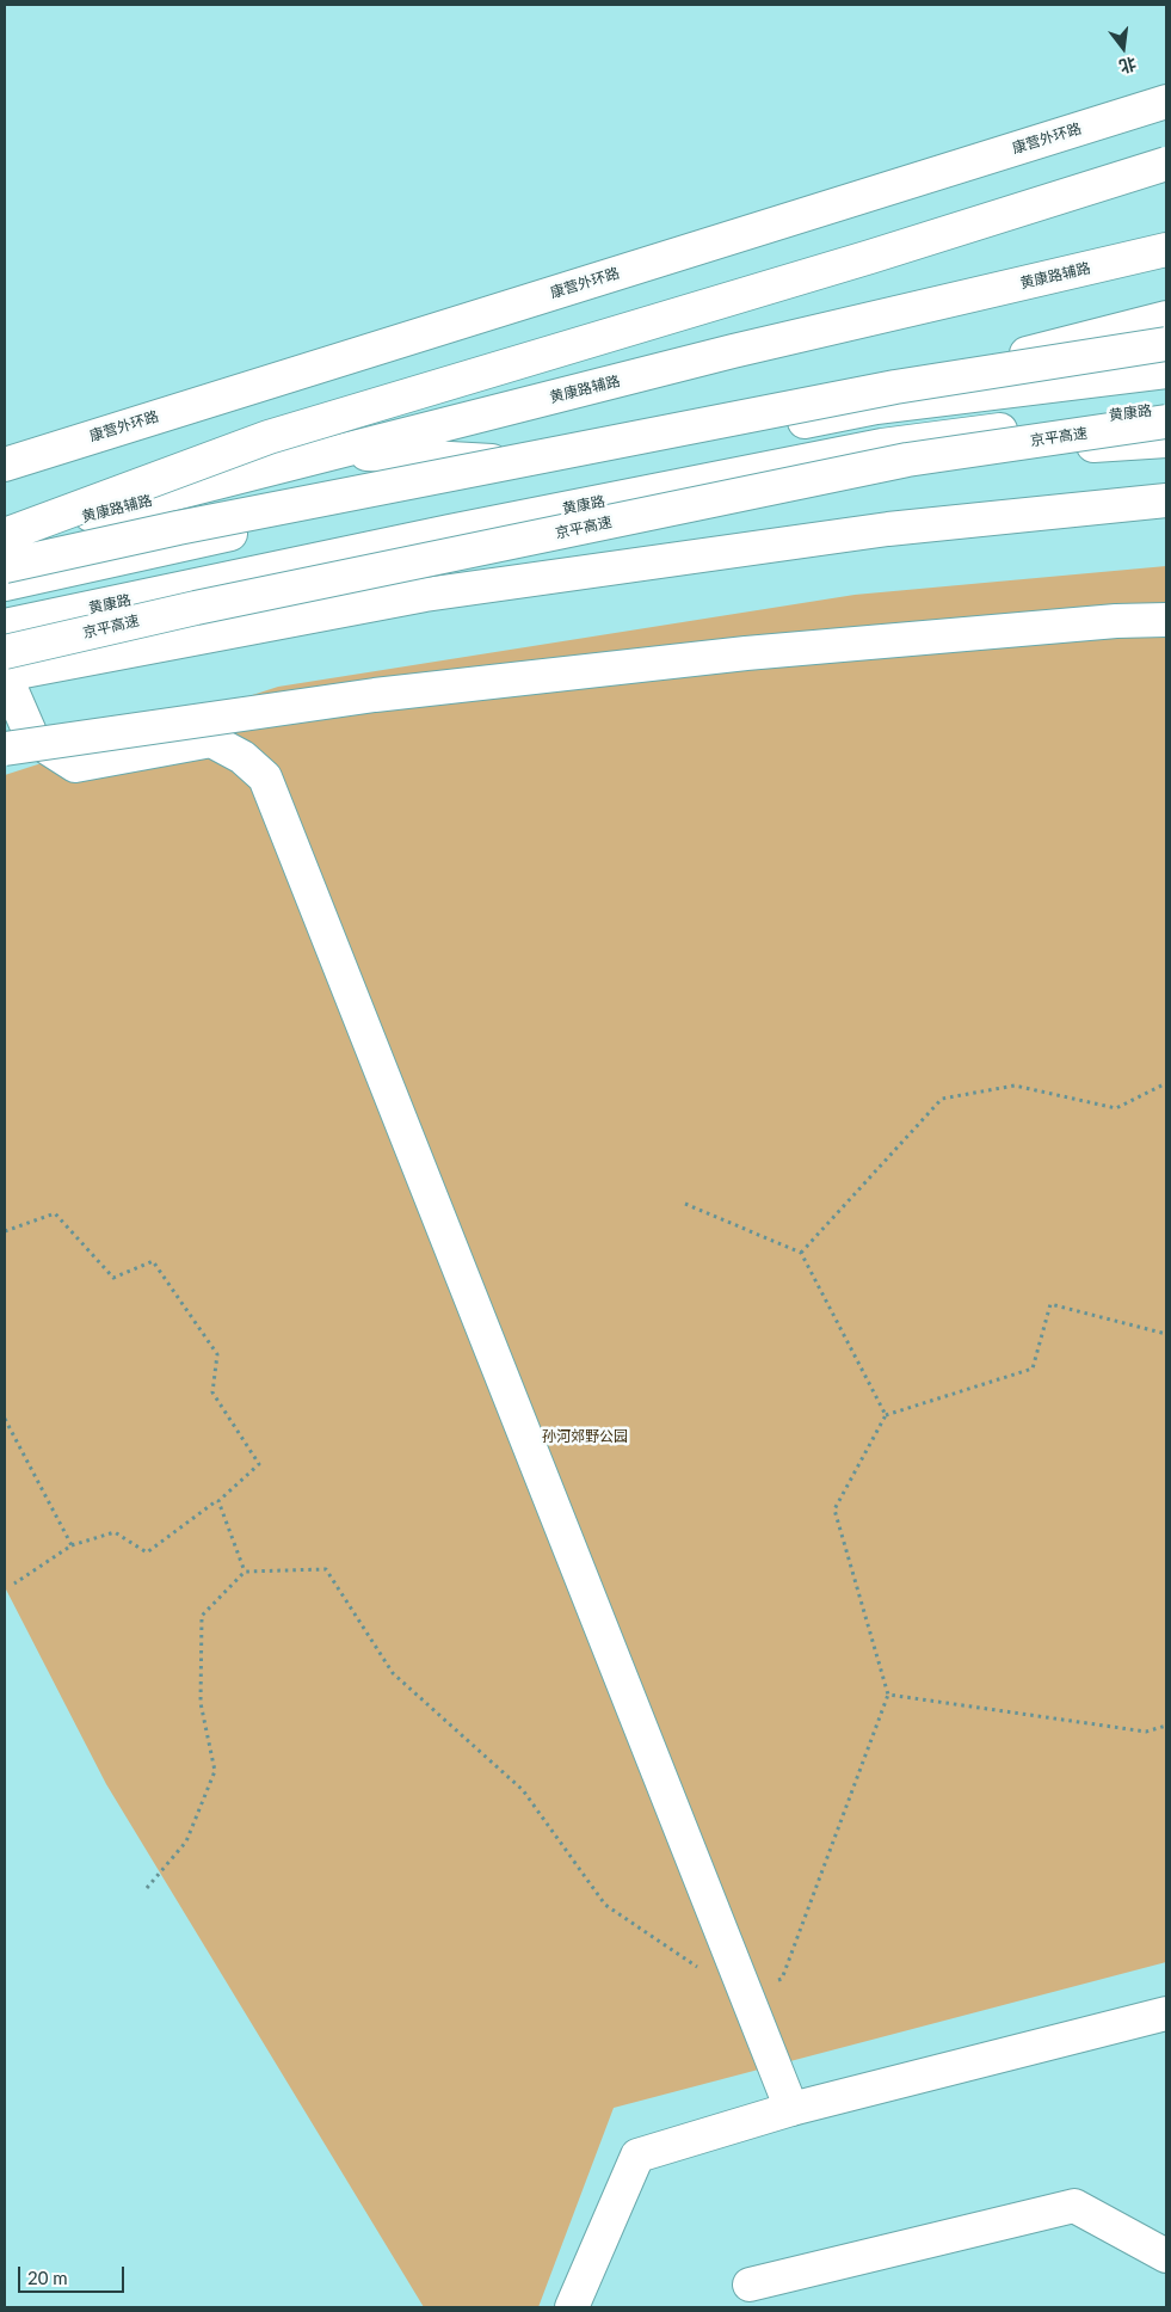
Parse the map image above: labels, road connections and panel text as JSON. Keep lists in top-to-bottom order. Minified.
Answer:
{"streets":{"main road":["康营外环路","黄康路辅路","黄康路","京平高速"]},"crossings":[["黄康路","京平高速"]],"parks":["孙河郊野公园"],"scale_bar":"20 m","north":"bottom"}
